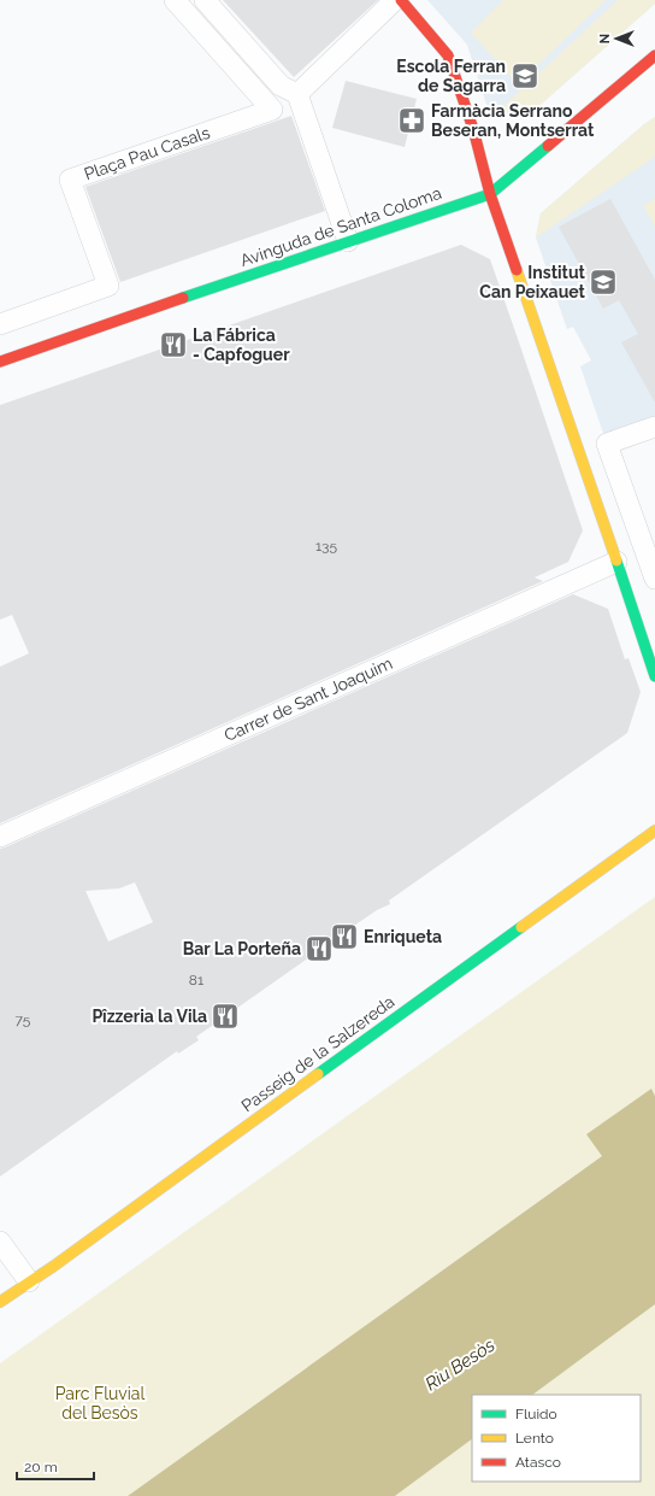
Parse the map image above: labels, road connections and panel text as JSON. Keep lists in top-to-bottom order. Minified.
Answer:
{"streets":{"street":["Plaça Pau Casals","Avinguda de Santa Coloma","Carrer de Sant Joaquim","Passeig de la Salzereda"]},"water":["Riu Besòs"],"parks":["Parc Fluvial del Besòs"],"places":{"school or university":["Escola Ferran de Sagarra","Institut Can Peixauet"],"pharmacy":["Farmàcia Serrano Beseran, Montserrat"],"restaurant":["La Fábrica - Capfoguer","Enriqueta","Bar La Porteña","Pîzzeria la Vila"]},"house_numbers":["135","81","75"],"legend":["Fluido","Lento","Atasco"],"scale_bar":"20 m","north":"left"}
